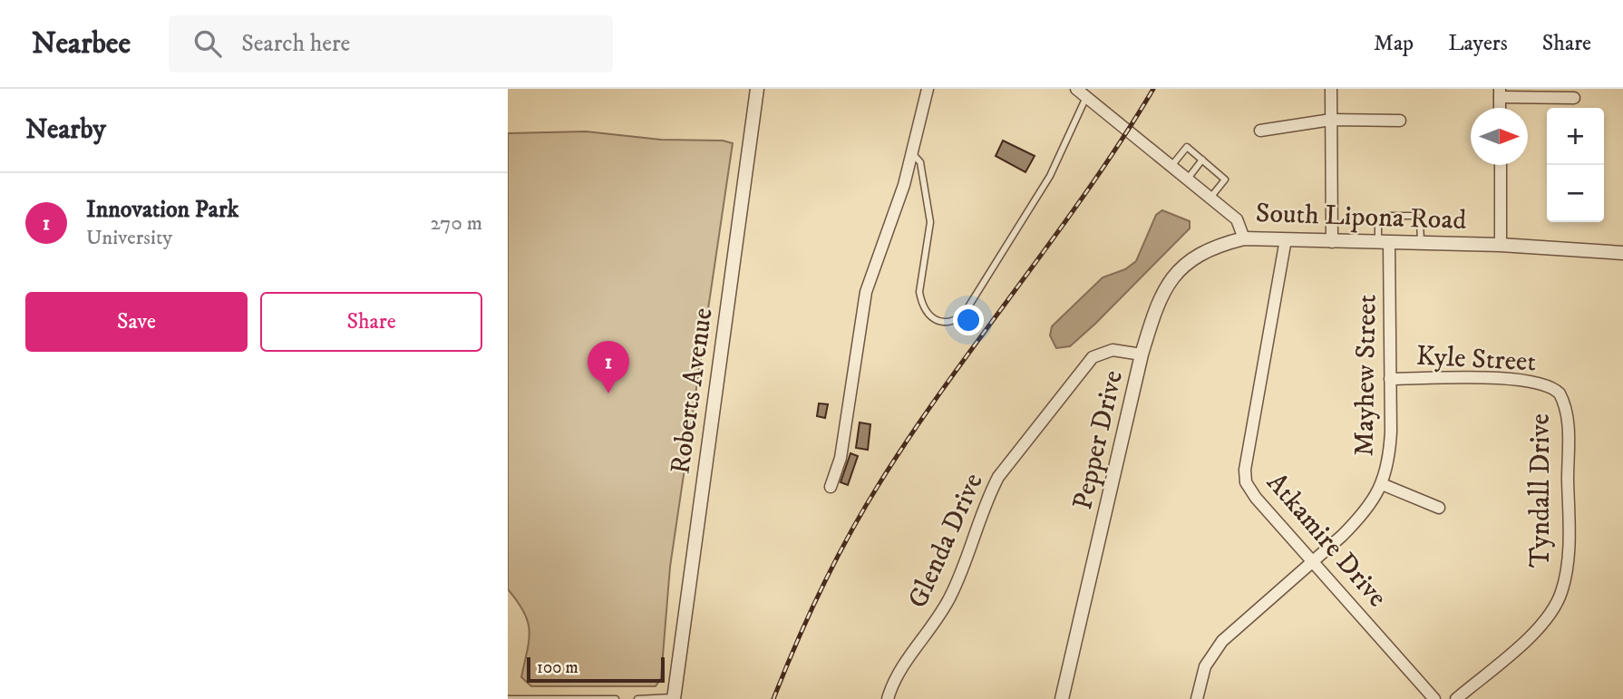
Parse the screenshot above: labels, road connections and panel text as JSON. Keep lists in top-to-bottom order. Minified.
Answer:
{"streets":{"street":["South Lipona Road","Kyle Street","Mayhew Street","Roberts Avenue","Pepper Drive","Tyndall Drive","Atkamire Drive","Glenda Drive"]},"crossings":[["South Lipona Road","Mayhew Street"],["South Lipona Road","Pepper Drive"],["South Lipona Road","Atkamire Drive"],["Kyle Street","Mayhew Street"],["Kyle Street","Tyndall Drive"],["Mayhew Street","Atkamire Drive"],["Pepper Drive","Glenda Drive"]],"scale_bar":"100 m","north":"right","page":{"header":"Nearbee","search":"Search here","nav":["Map","Layers","Share"],"heading":"Nearby","map_buttons":["+","−"],"list":[{"mark":"1","name":"Innovation Park","note":"University","value":"270 m"}],"buttons":["Save","Share"],"pins":"1","scale":"100 m"}}
